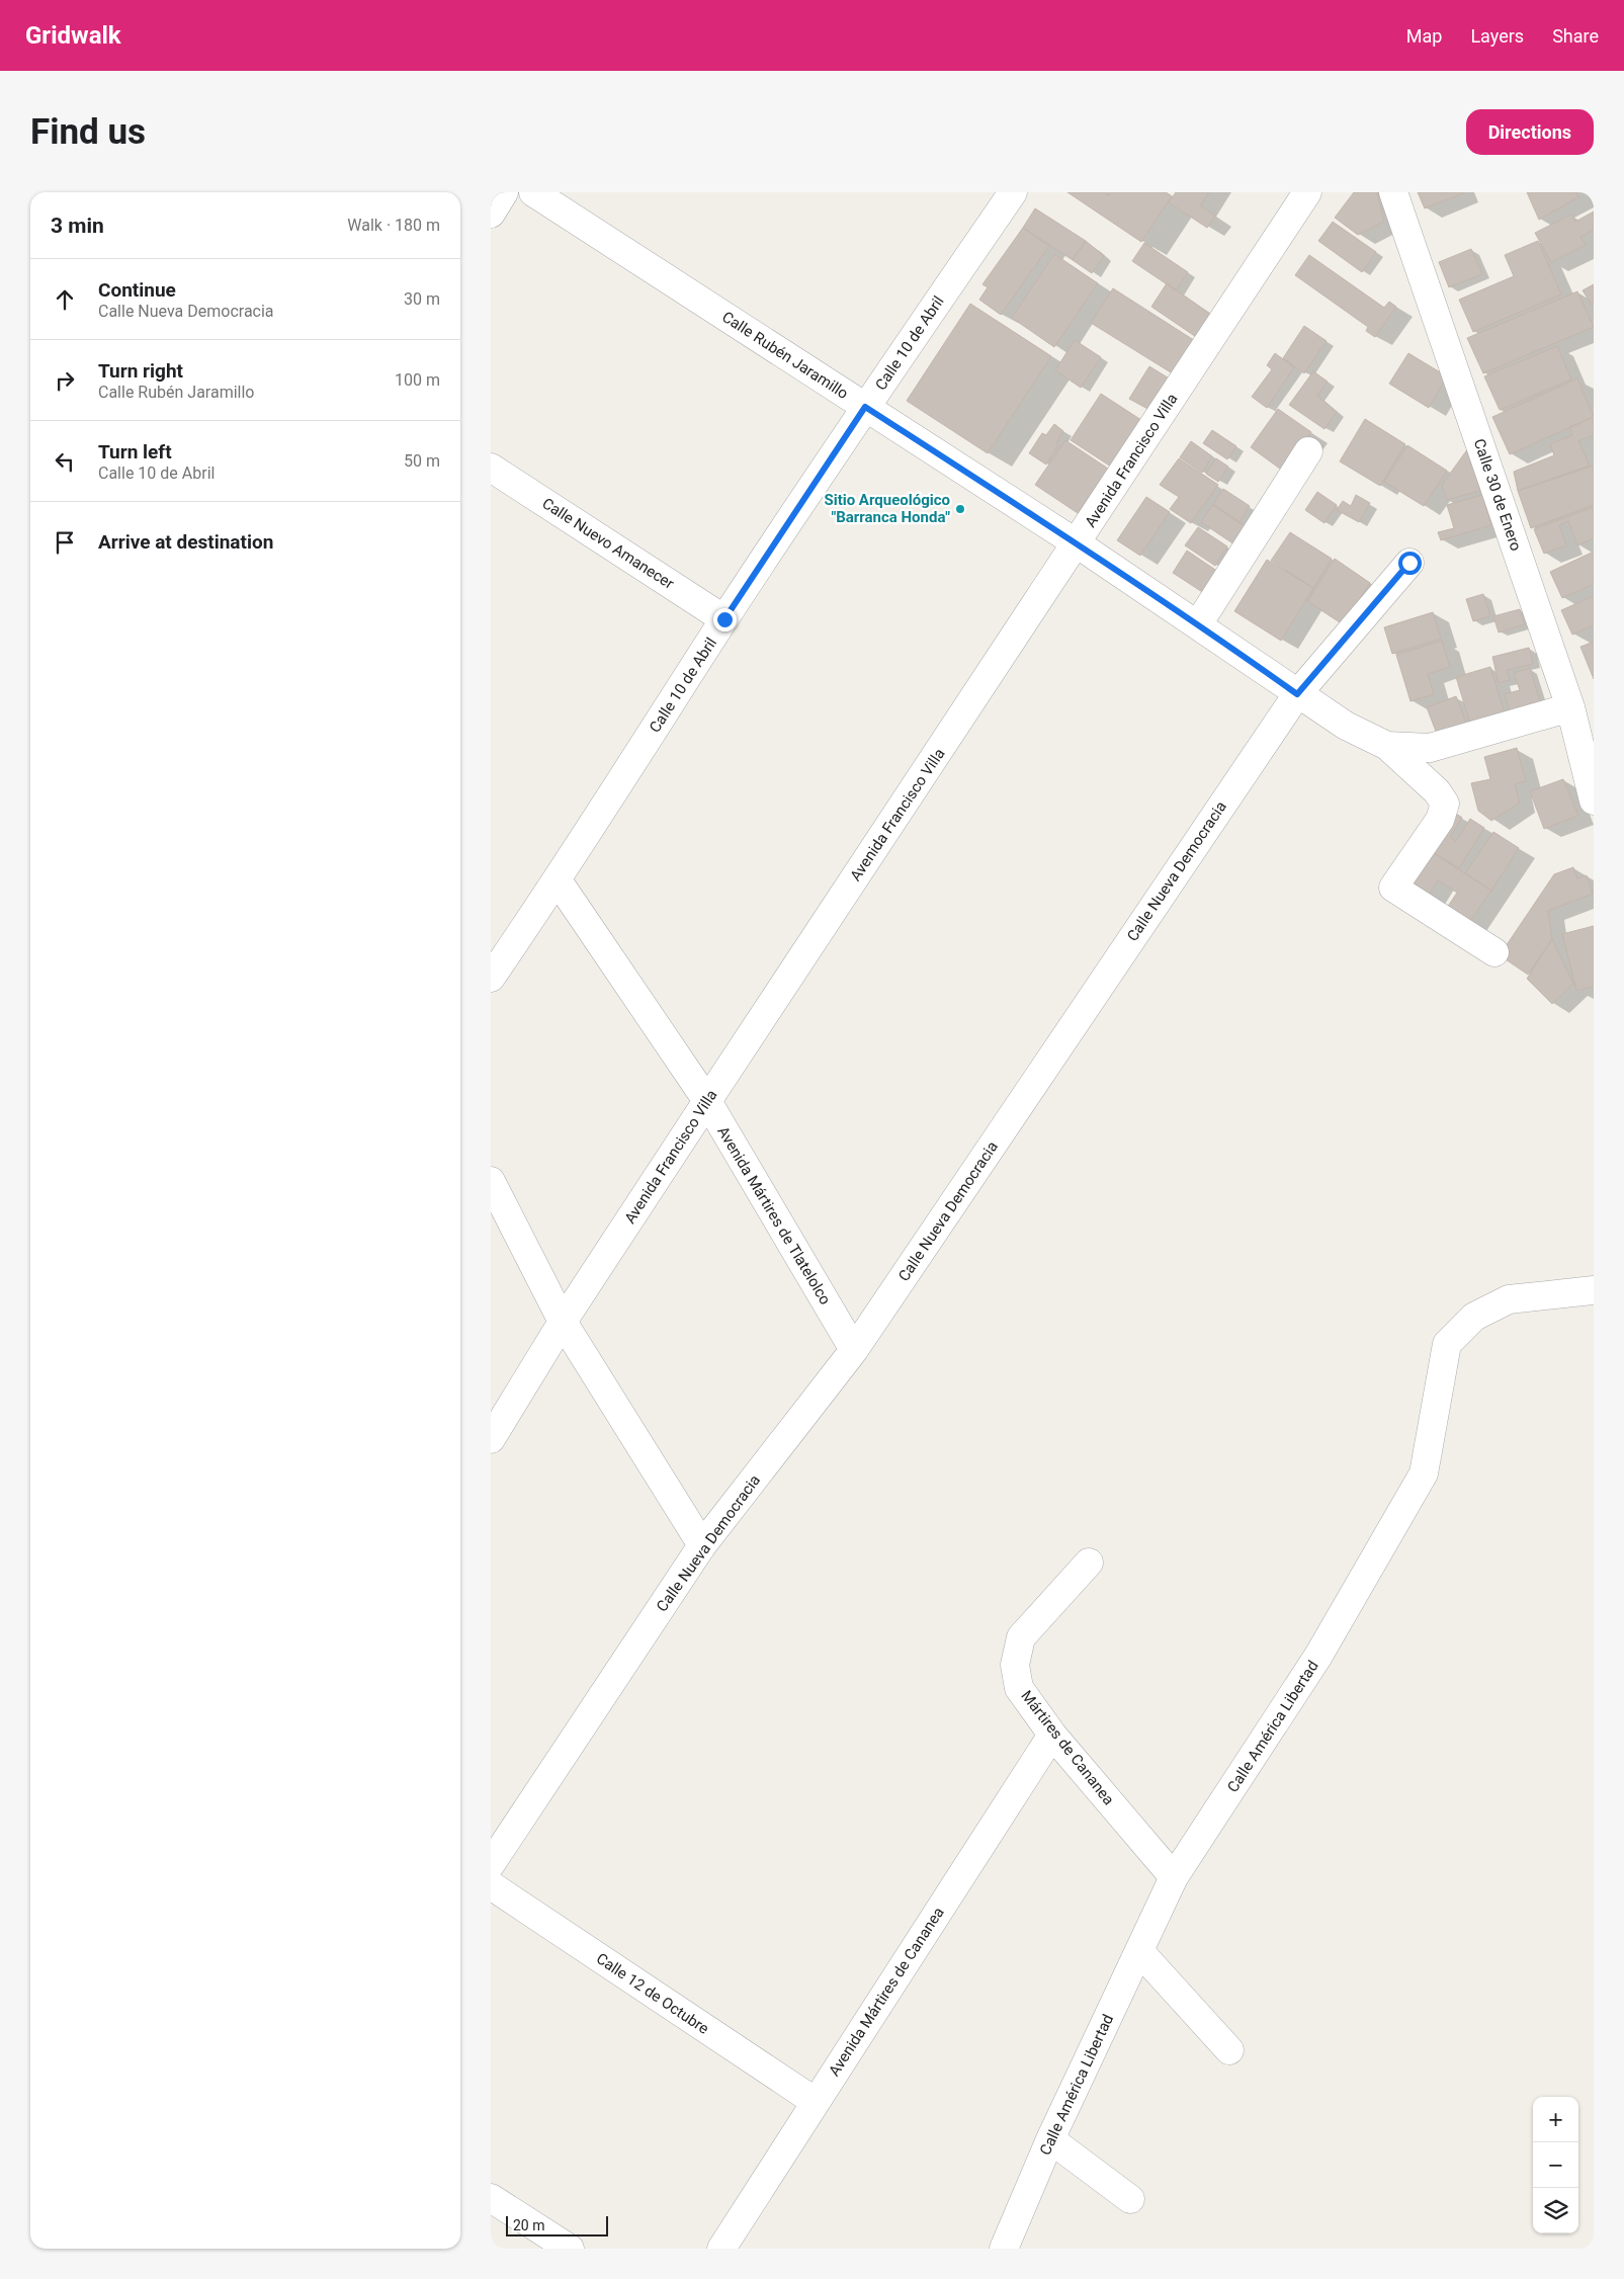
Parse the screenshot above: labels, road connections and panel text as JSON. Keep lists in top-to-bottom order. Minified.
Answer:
{"streets":{"street":["Calle 10 de Abril","Calle Rubén Jaramillo","Avenida Francisco Villa","Calle 30 de Enero","Calle Nuevo Amanecer","Calle Nueva Democracia","Avenida Mártires de Tlatelolco","Calle América Libertad","Mártires de Cananea","Avenida Mártires de Cananea","Calle 12 de Octubre"]},"crossings":[["Calle 10 de Abril","Calle Rubén Jaramillo"],["Calle 10 de Abril","Calle Nuevo Amanecer"],["Calle 10 de Abril","Avenida Mártires de Tlatelolco"],["Calle Rubén Jaramillo","Avenida Francisco Villa"],["Calle Rubén Jaramillo","Calle 30 de Enero"],["Calle Rubén Jaramillo","Calle Nueva Democracia"],["Avenida Francisco Villa","Avenida Mártires de Tlatelolco"],["Calle Nueva Democracia","Avenida Mártires de Tlatelolco"],["Calle América Libertad","Mártires de Cananea"],["Mártires de Cananea","Avenida Mártires de Cananea"],["Avenida Mártires de Cananea","Calle 12 de Octubre"]],"places":["Sitio Arqueológico \"Barranca Honda\""],"scale_bar":"20 m","page":{"header":"Gridwalk","nav":["Map","Layers","Share"],"buttons":"Directions","title":"Find us","heading":["3 min","Walk · 180 m"],"list":[["Continue","Calle Nueva Democracia","30 m"],["Turn right","Calle Rubén Jaramillo","100 m"],["Turn left","Calle 10 de Abril","50 m"],"Arrive at destination"],"map_buttons":["+","−"],"scale":"20 m"}}
